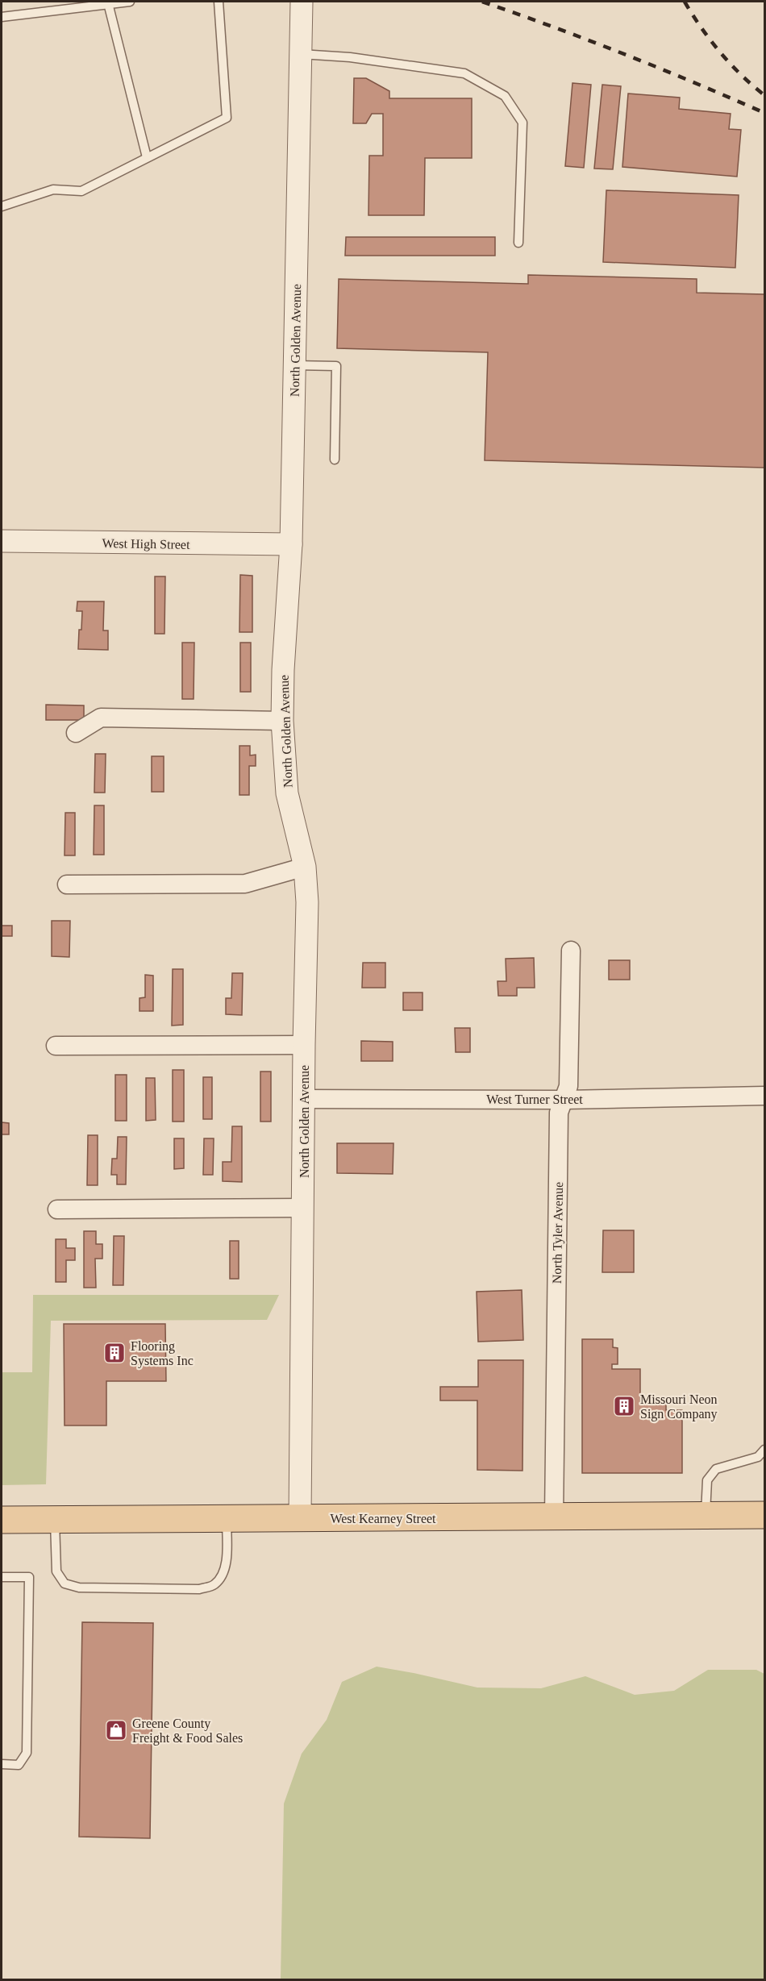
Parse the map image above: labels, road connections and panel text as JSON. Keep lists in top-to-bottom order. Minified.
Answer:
{"streets":{"main road":["West Kearney Street"],"street":["North Golden Avenue","West High Street","West Turner Street","North Tyler Avenue"]},"crossings":[["North Golden Avenue","West High Street"],["North Golden Avenue","West Turner Street"],["North Golden Avenue","West Kearney Street"],["West Turner Street","North Tyler Avenue"],["North Tyler Avenue","West Kearney Street"]],"places":{"building":["Flooring Systems Inc","Missouri Neon Sign Company"],"shop":["Greene County Freight & Food Sales"]}}
